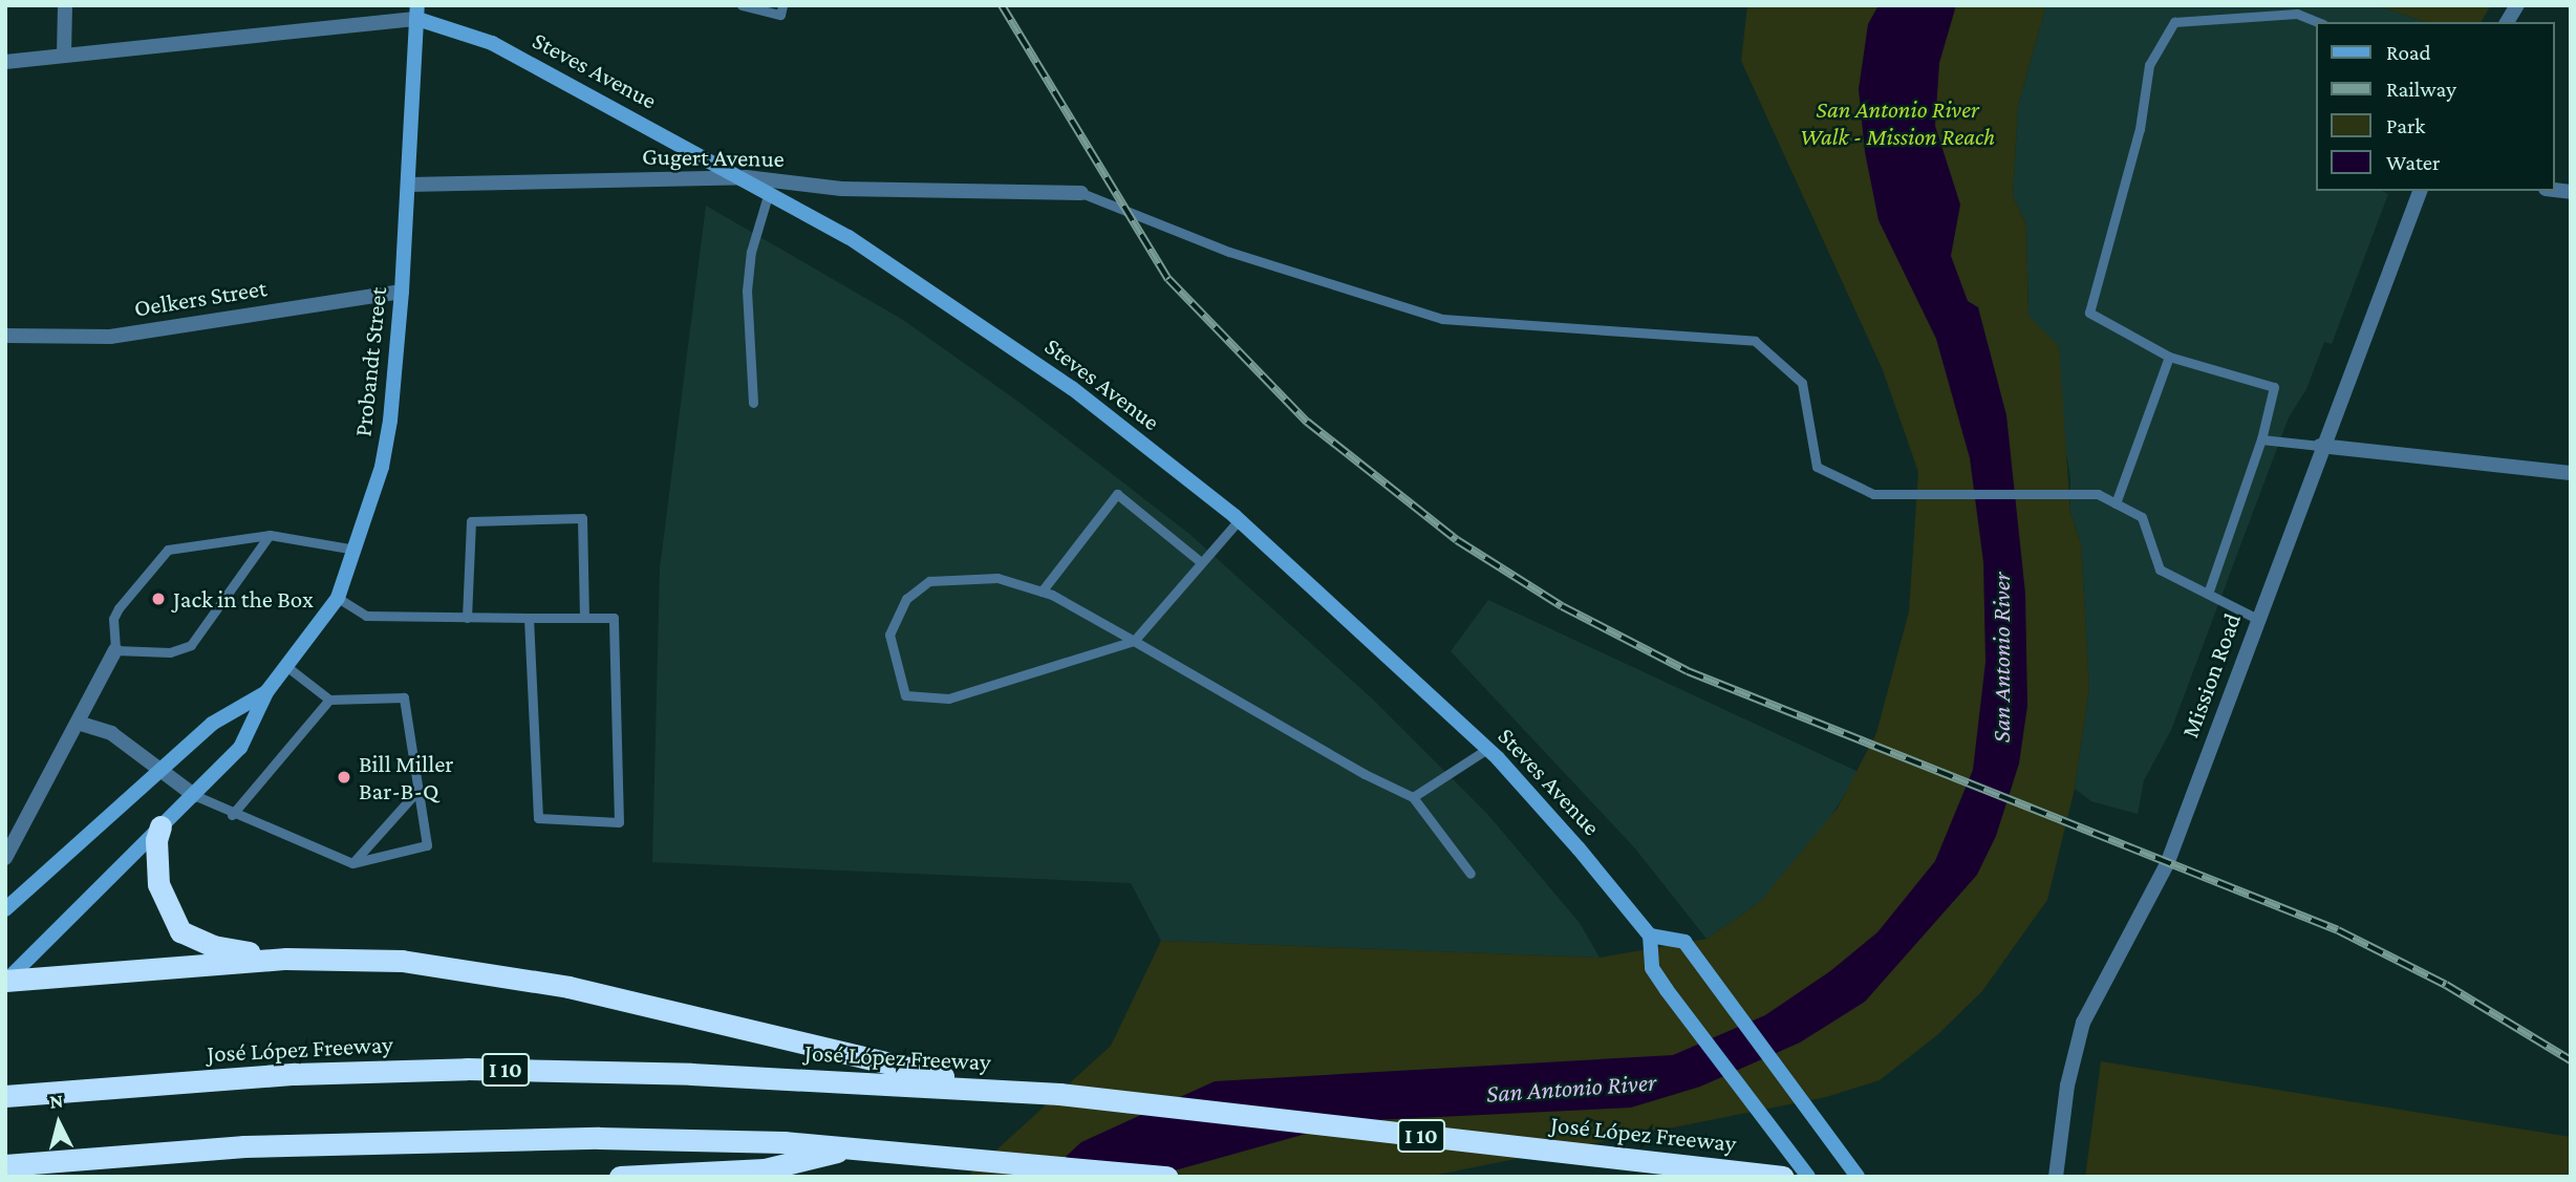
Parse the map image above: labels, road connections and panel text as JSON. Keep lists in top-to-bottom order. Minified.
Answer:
{"streets":{"highway":["José López Freeway","I 10"],"main road":["Steves Avenue","Probandt Street"],"street":["Gugert Avenue","Oelkers Street","Mission Road"]},"crossings":[["Steves Avenue","Gugert Avenue"],["Steves Avenue","Probandt Street"],["Gugert Avenue","Probandt Street"],["Oelkers Street","Probandt Street"]],"water":["San Antonio River"],"parks":["San Antonio River Walk - Mission Reach"],"places":["Jack in the Box","Bill Miller Bar-B-Q"],"legend":["Road","Railway","Park","Water"],"north":"top"}
